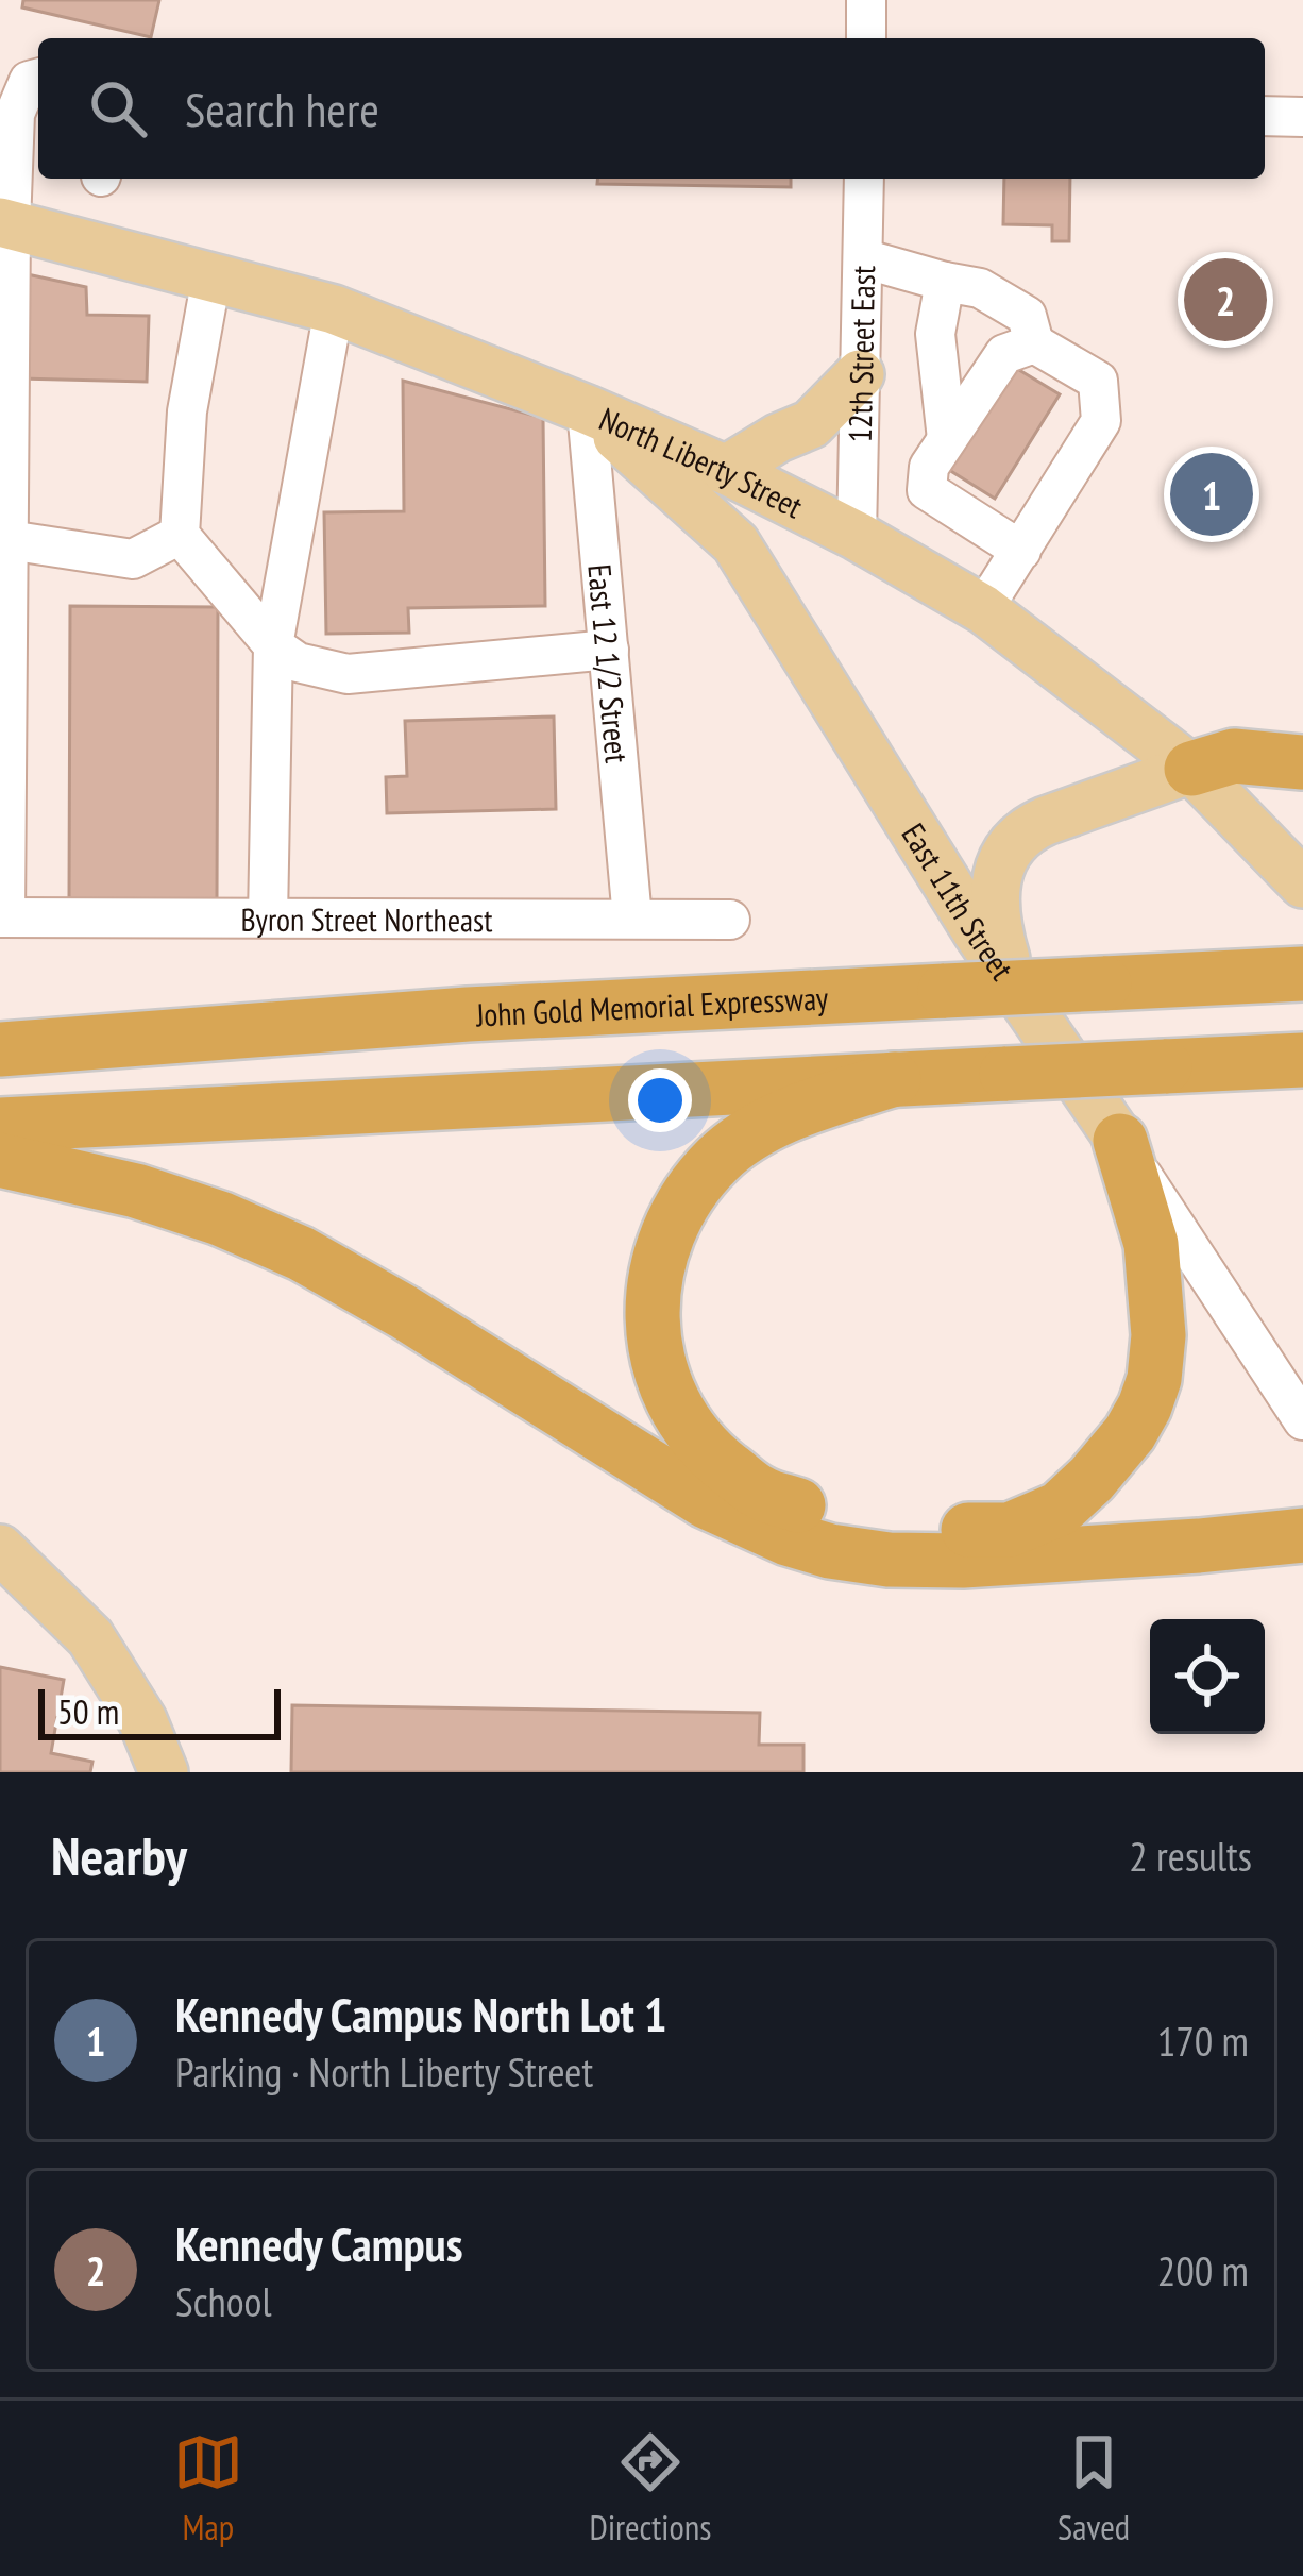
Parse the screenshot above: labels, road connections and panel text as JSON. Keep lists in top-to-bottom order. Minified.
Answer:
{"streets":{"highway":["John Gold Memorial Expressway"],"main road":["North Liberty Street","East 11th Street"],"street":["12th Street East","East 12 1/2 Street","Byron Street Northeast"]},"crossings":[["12th Street East","North Liberty Street"],["North Liberty Street","East 12 1/2 Street"],["North Liberty Street","East 11th Street"],["East 12 1/2 Street","East 11th Street"],["East 12 1/2 Street","Byron Street Northeast"]],"scale_bar":"50 m","page":{"search":"Search here","pins":["2","1"],"scale":"50 m","heading":["Nearby","2 results"],"list":[{"mark":"1","name":"Kennedy Campus North Lot 1","note":"Parking · North Liberty Street","value":"170 m"},{"mark":"2","name":"Kennedy Campus","note":"School","value":"200 m"}],"nav":["Map","Directions","Saved"]}}
